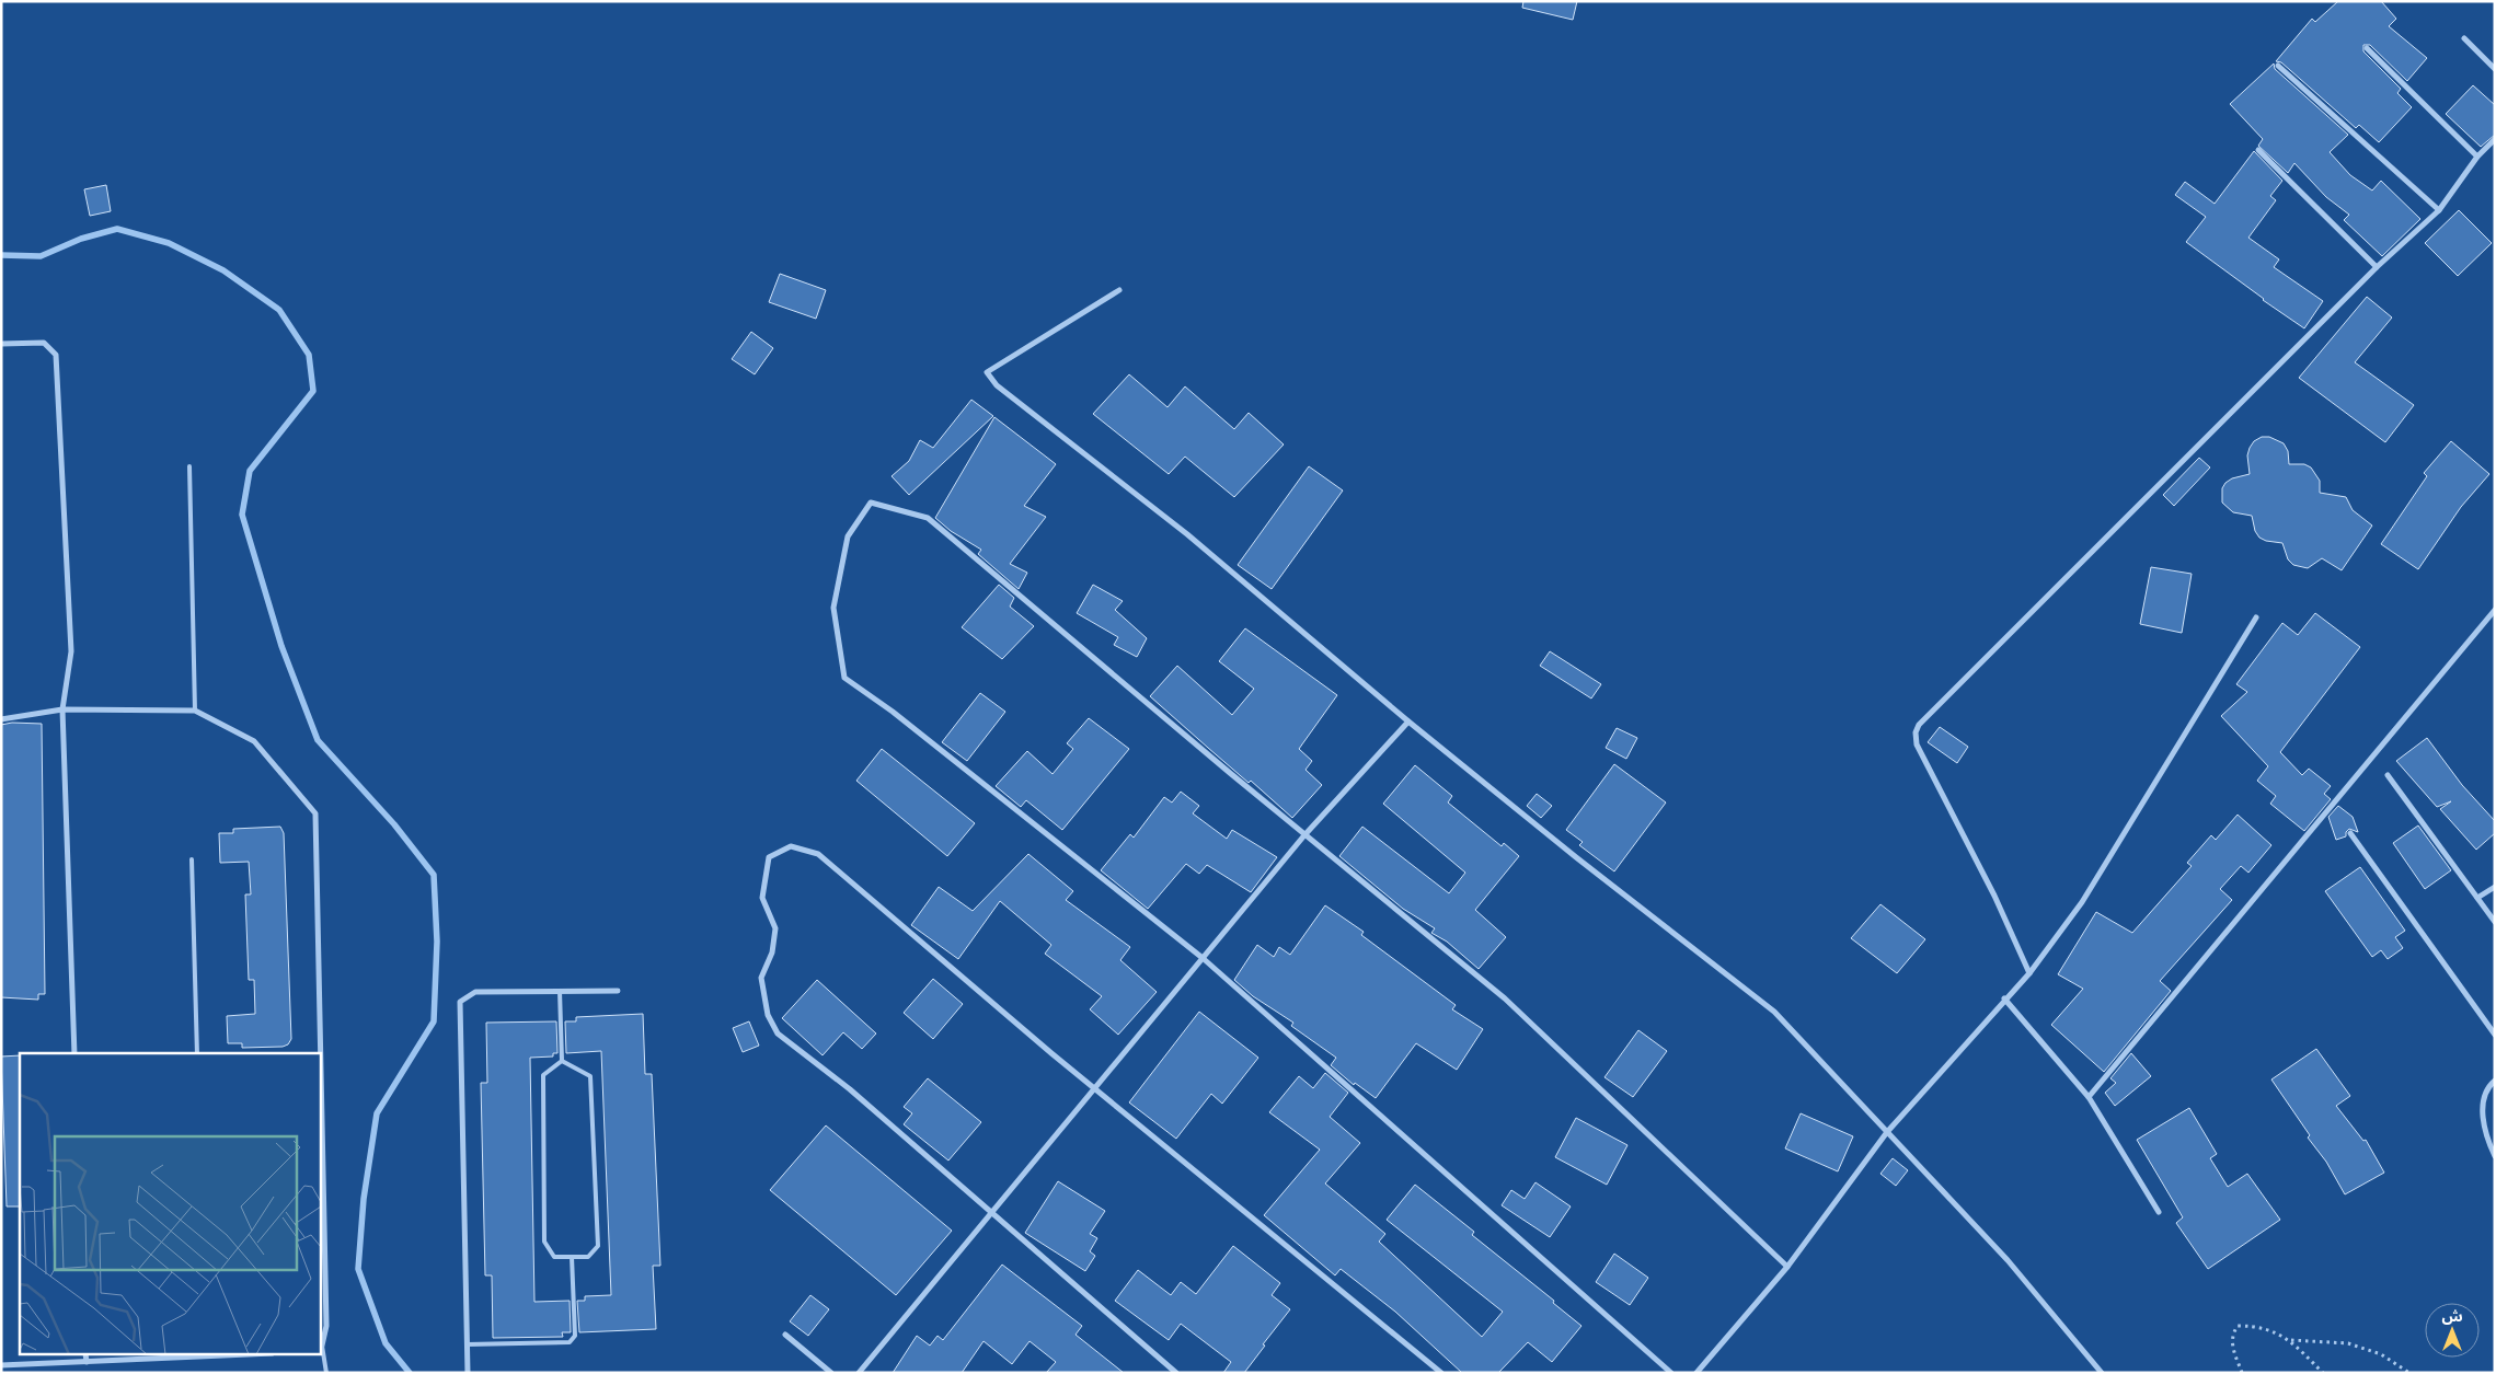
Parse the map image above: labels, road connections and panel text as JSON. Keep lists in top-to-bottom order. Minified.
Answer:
{"north":"top"}
